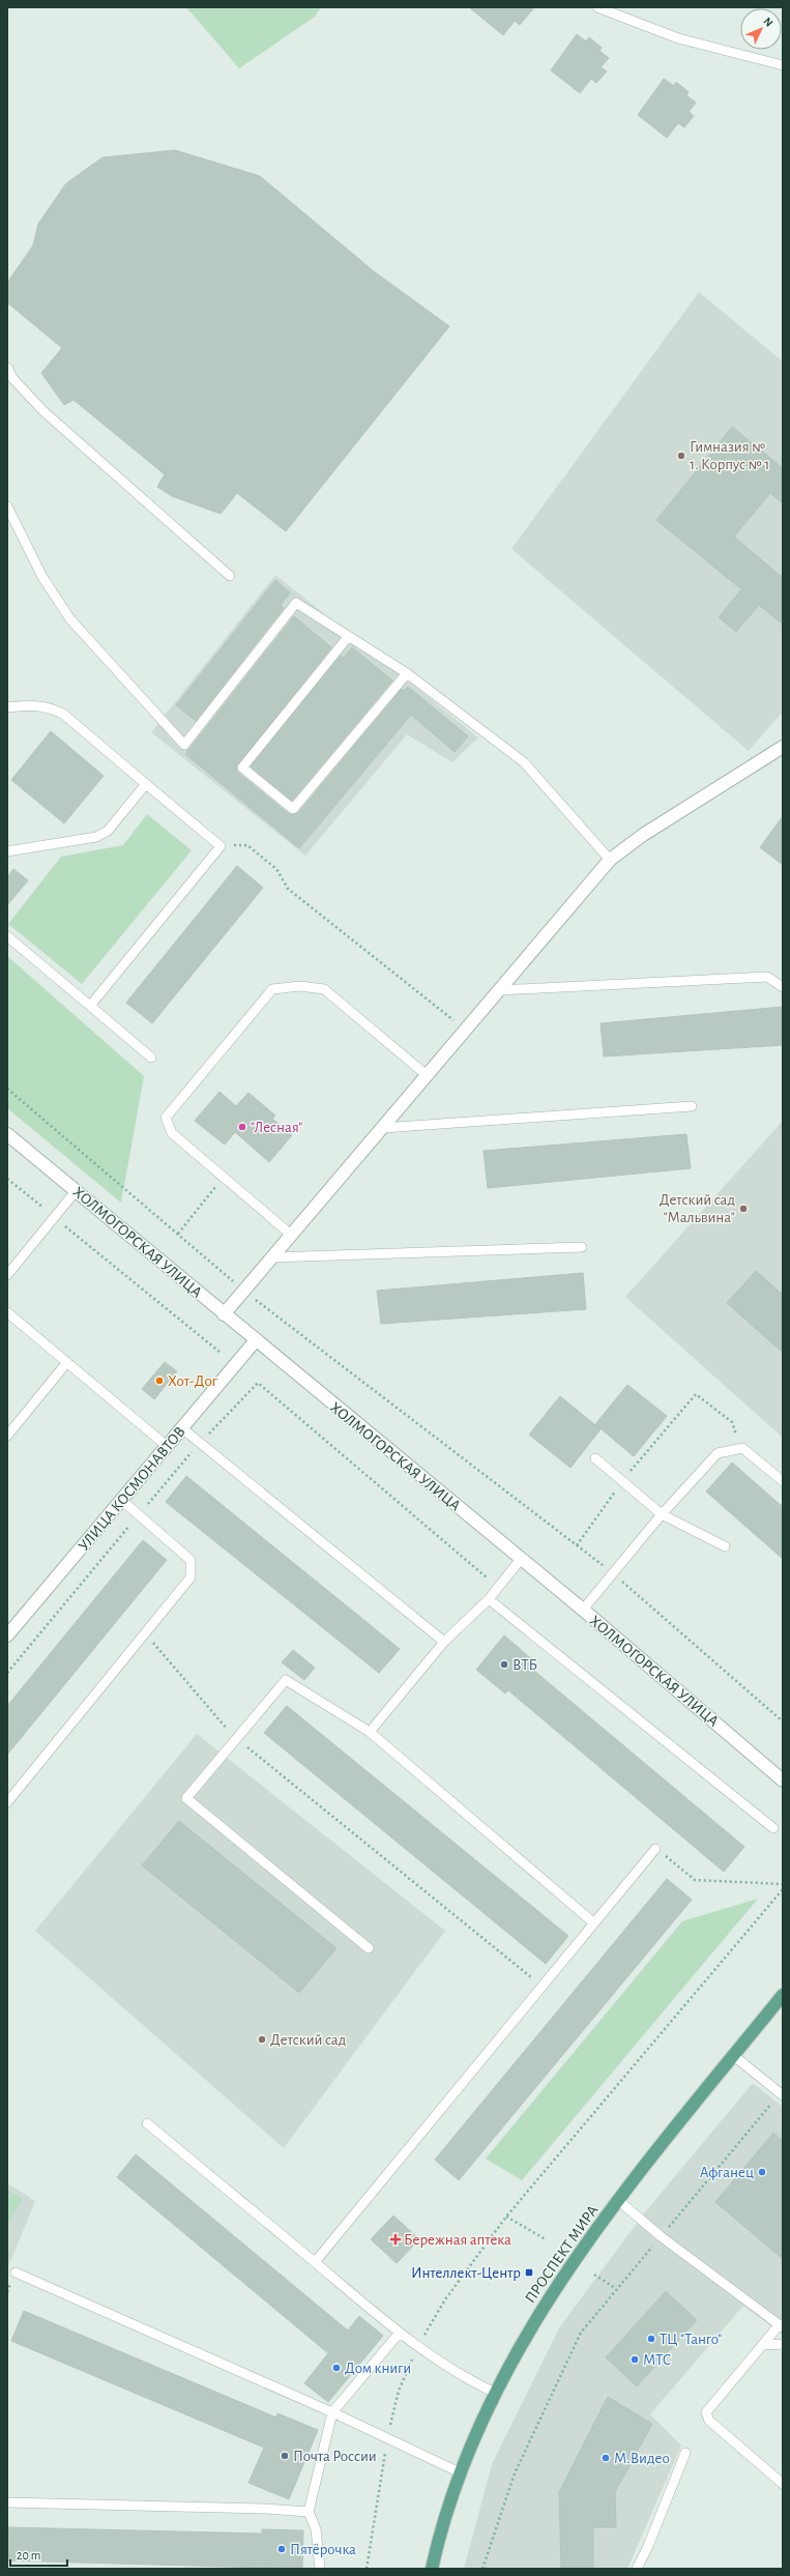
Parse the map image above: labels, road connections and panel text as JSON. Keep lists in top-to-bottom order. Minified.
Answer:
{"streets":{"main road":["ПРОСПЕКТ МИРА"],"street":["ХОЛМОГОРСКАЯ УЛИЦА","УЛИЦА КОСМОНАВТОВ"]},"crossings":[["ХОЛМОГОРСКАЯ УЛИЦА","УЛИЦА КОСМОНАВТОВ"]],"places":{"other":["Гимназия № 1. Корпус № 1","\"Лесная\"","Детский сад \"Мальвина\"","Хот-Дог","ВТБ","Детский сад","Афганец","ТЦ \"Танго\"","МТС","Дом книги","Почта России","М.Видео","Пятёрочка"],"health":["Бережная аптека"],"transit":["Интеллект-Центр"]},"scale_bar":"20 m","north":"top right"}
